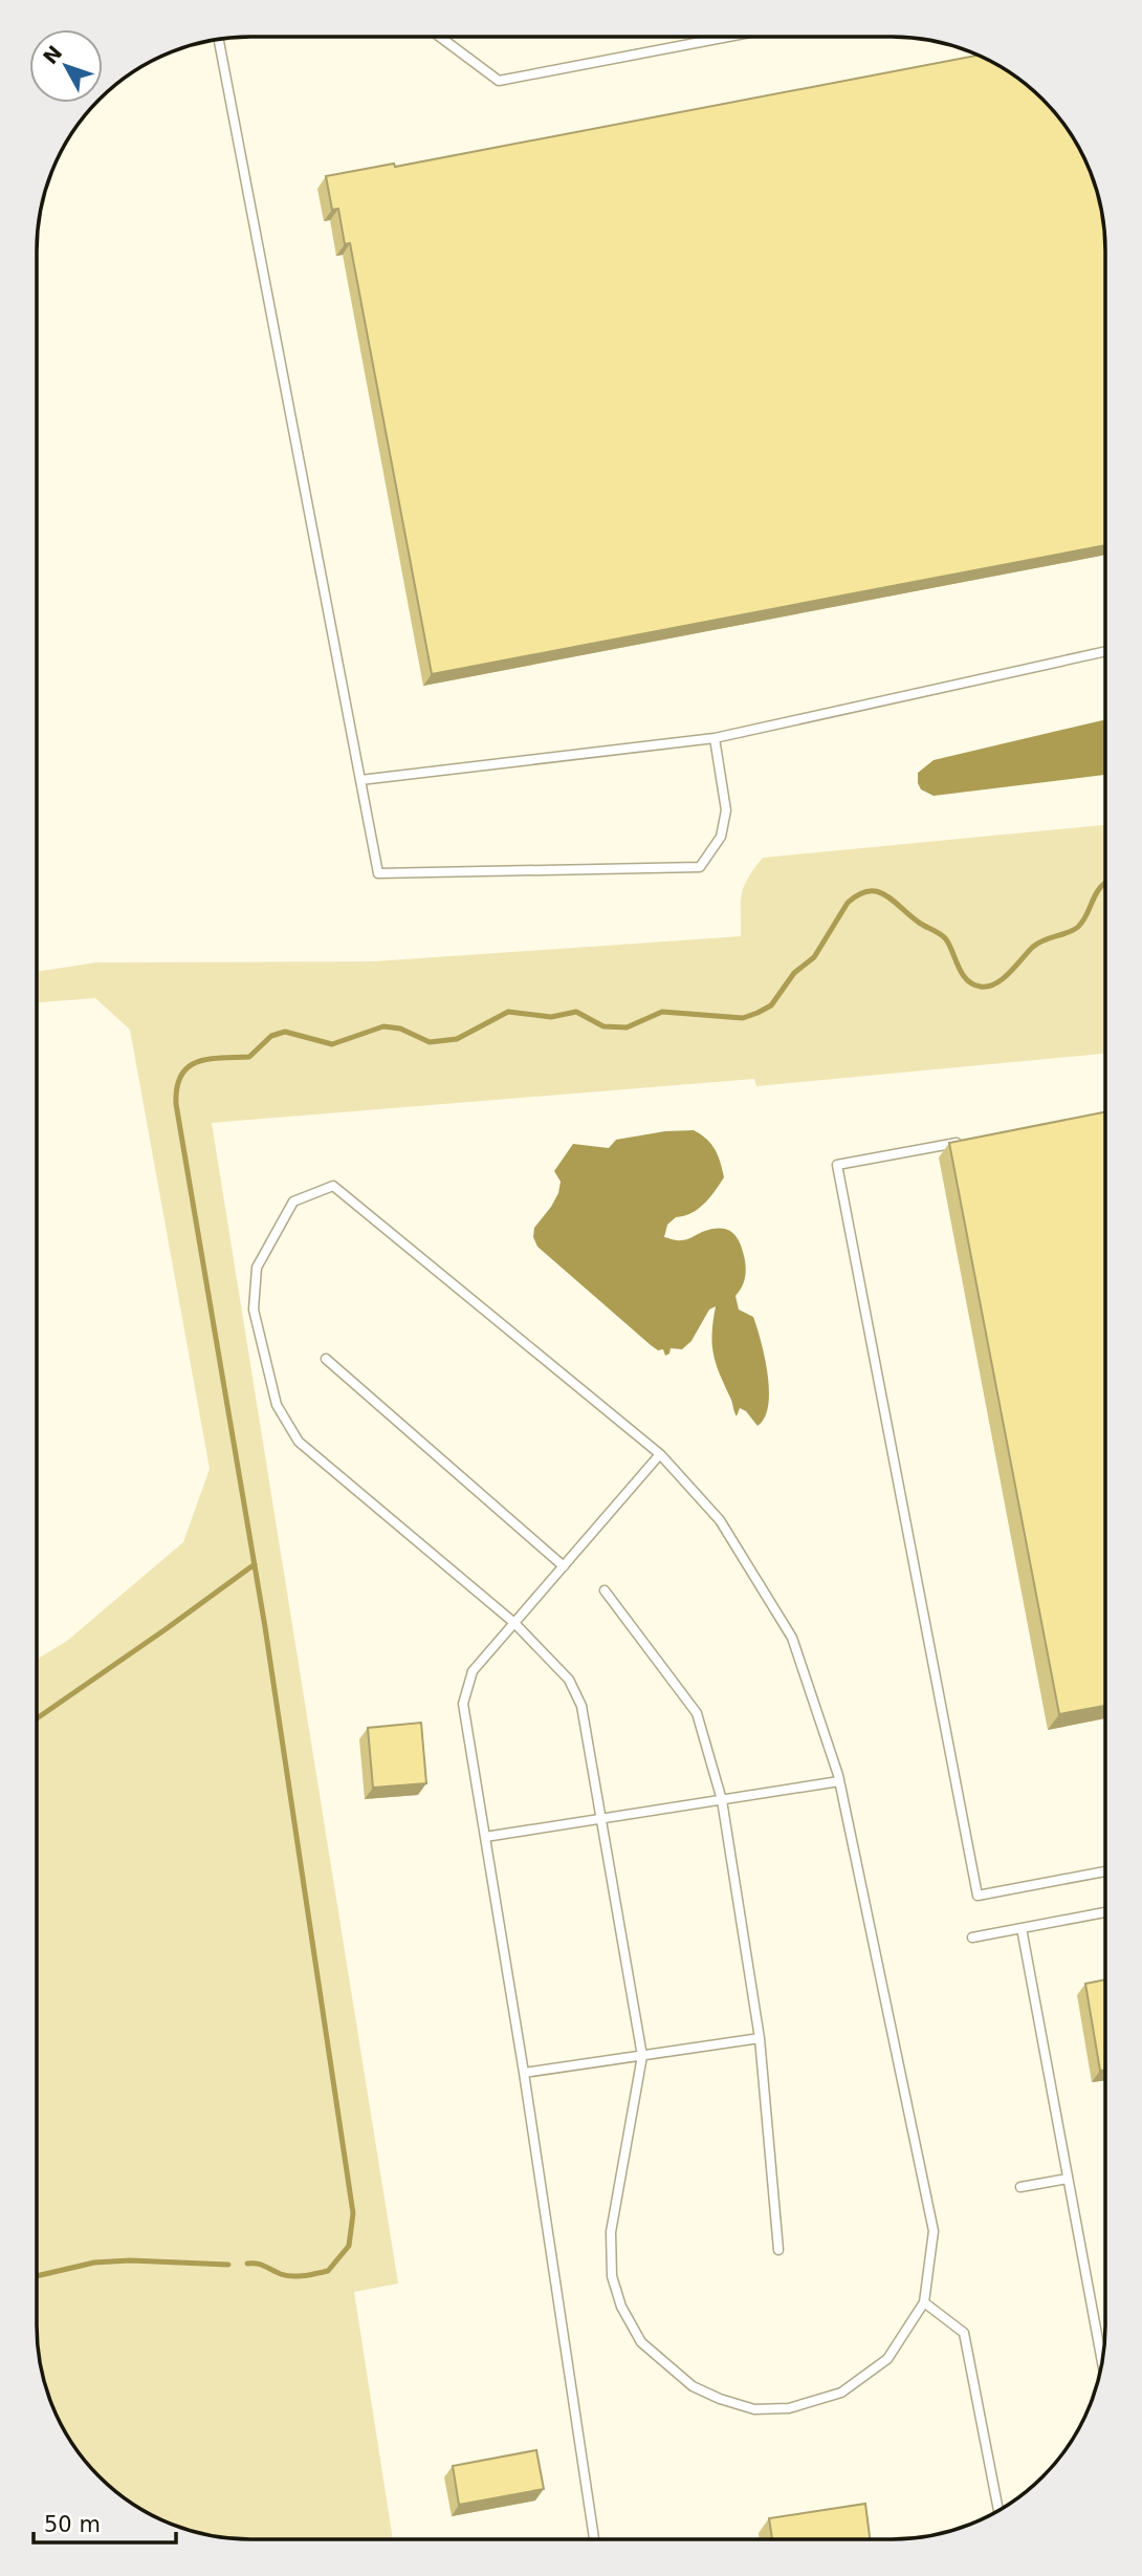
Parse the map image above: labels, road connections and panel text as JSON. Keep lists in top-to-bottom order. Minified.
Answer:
{"scale_bar":"50 m","north":"top left"}
